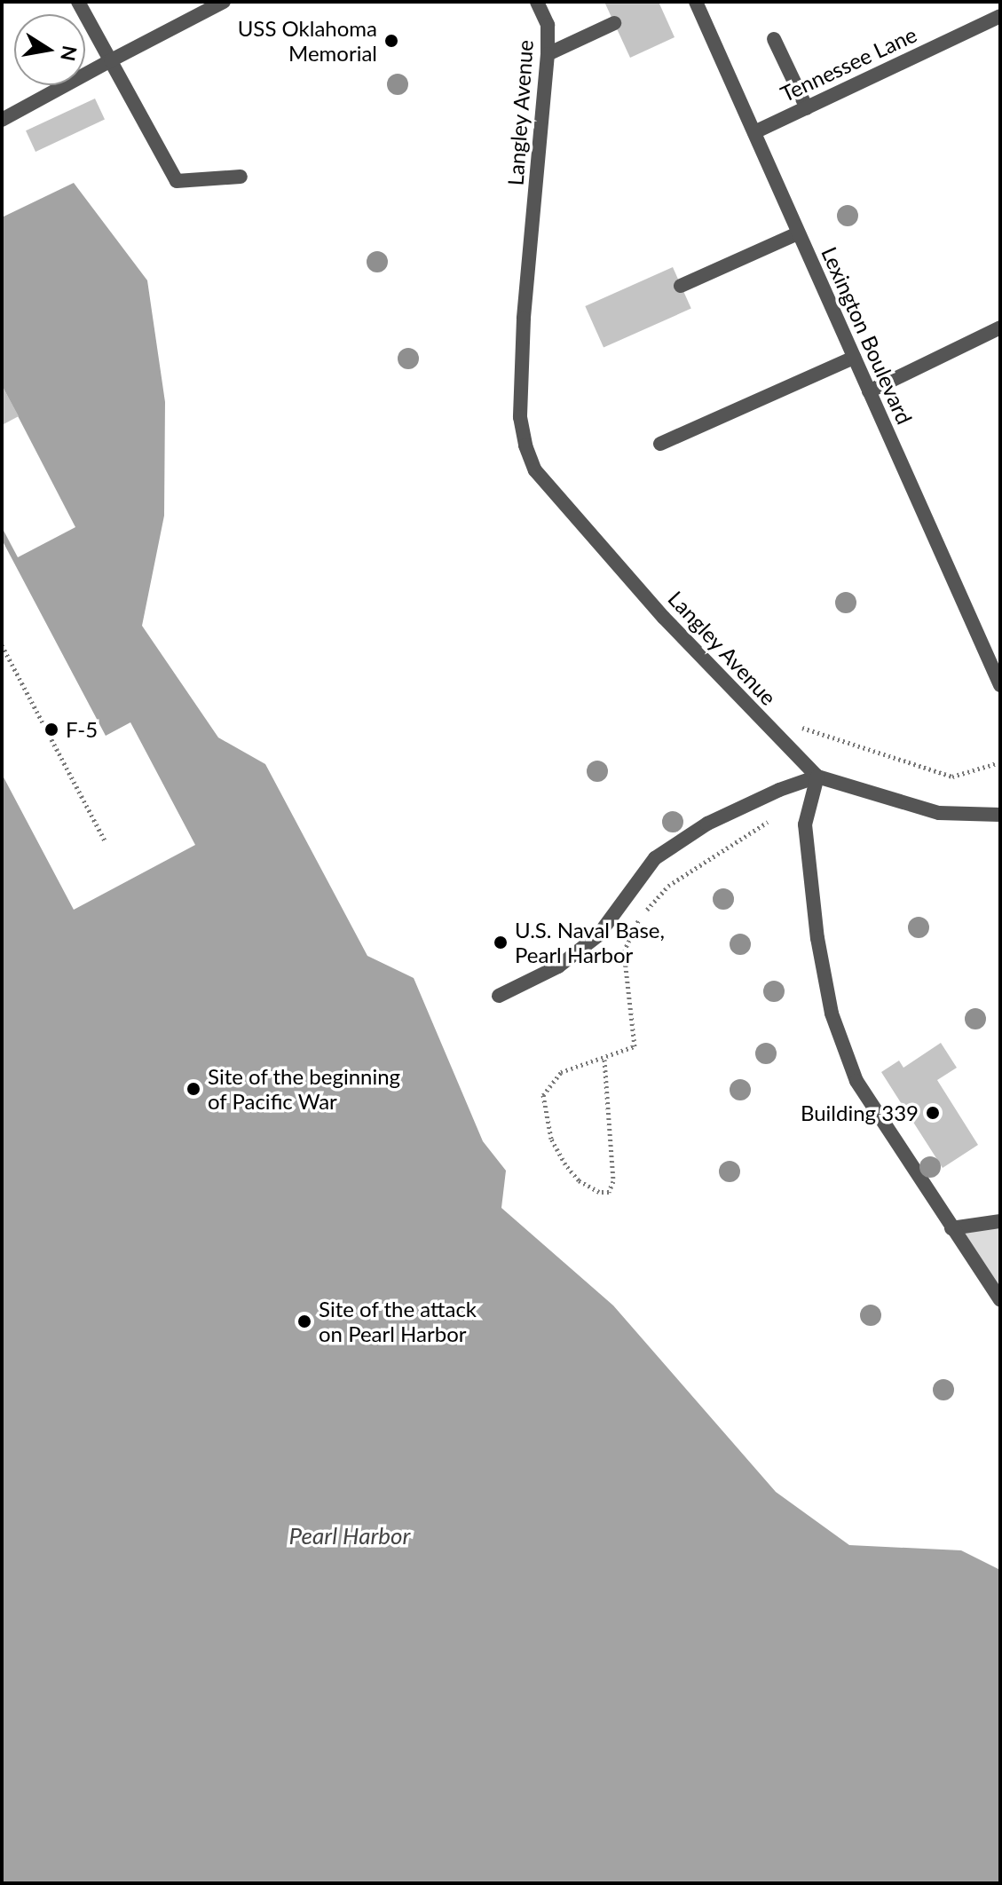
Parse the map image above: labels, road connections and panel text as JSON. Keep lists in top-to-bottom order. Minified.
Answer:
{"streets":{"street":["Tennessee Lane","Langley Avenue","Lexington Boulevard"]},"crossings":[["Tennessee Lane","Lexington Boulevard"]],"water":["Pearl Harbor"],"places":["USS Oklahoma Memorial","F-5","U.S. Naval Base, Pearl Harbor","Site of the beginning of Pacific War","Building 339","Site of the attack on Pearl Harbor"],"north":"right"}
